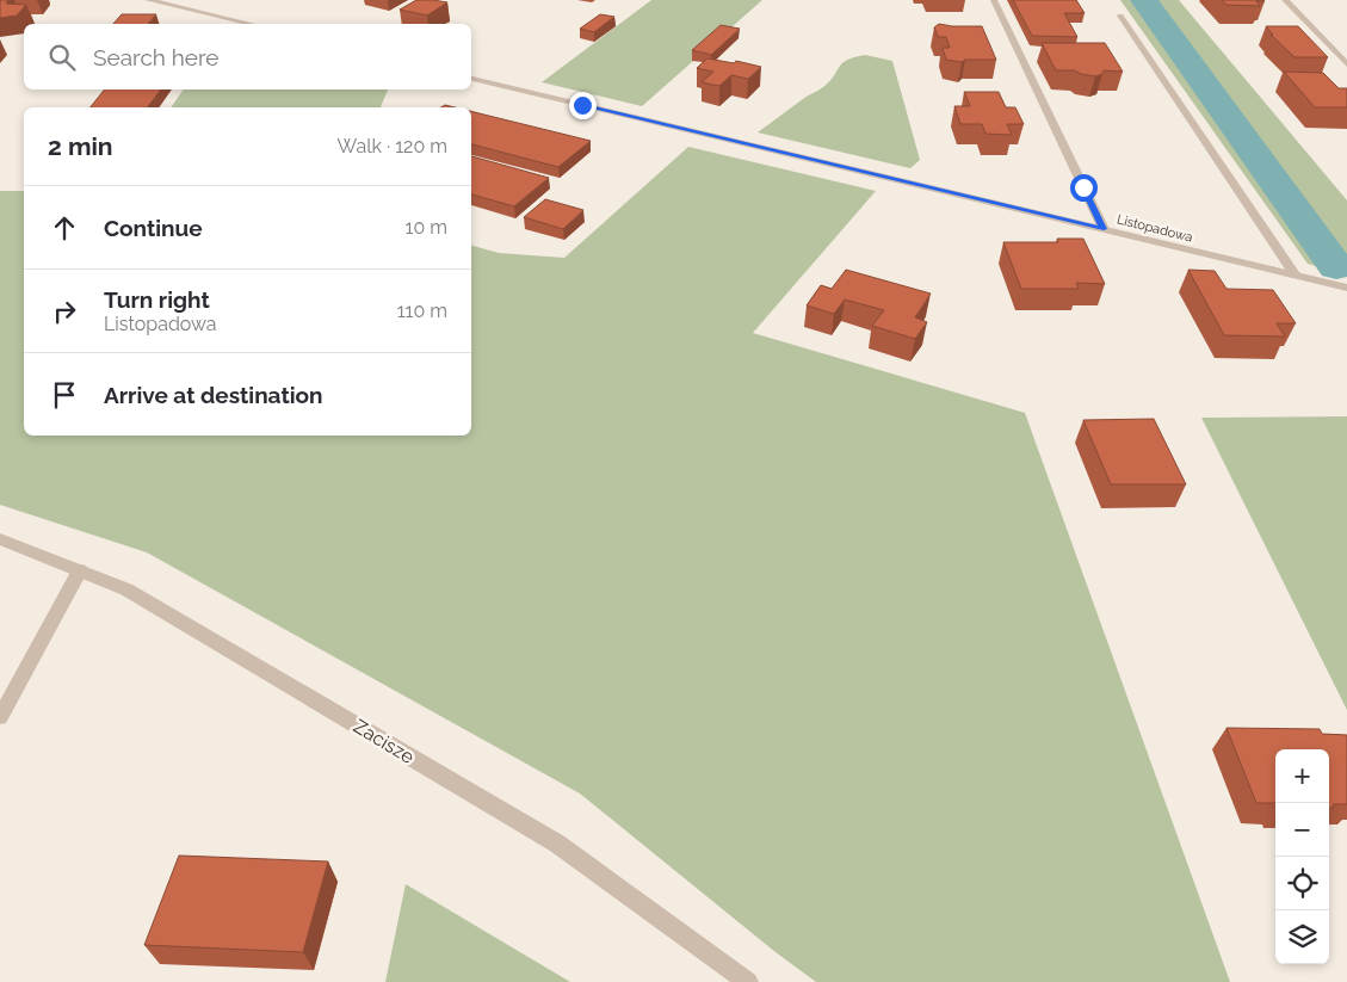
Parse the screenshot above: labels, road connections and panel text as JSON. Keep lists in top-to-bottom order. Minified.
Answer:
{"streets":{"street":["Listopadowa","Zacisze"]},"page":{"search":"Search here","heading":["2 min","Walk · 120 m"],"list":[["Continue","10 m"],["Turn right","Listopadowa","110 m"],"Arrive at destination"],"map_buttons":["+","−"]}}
